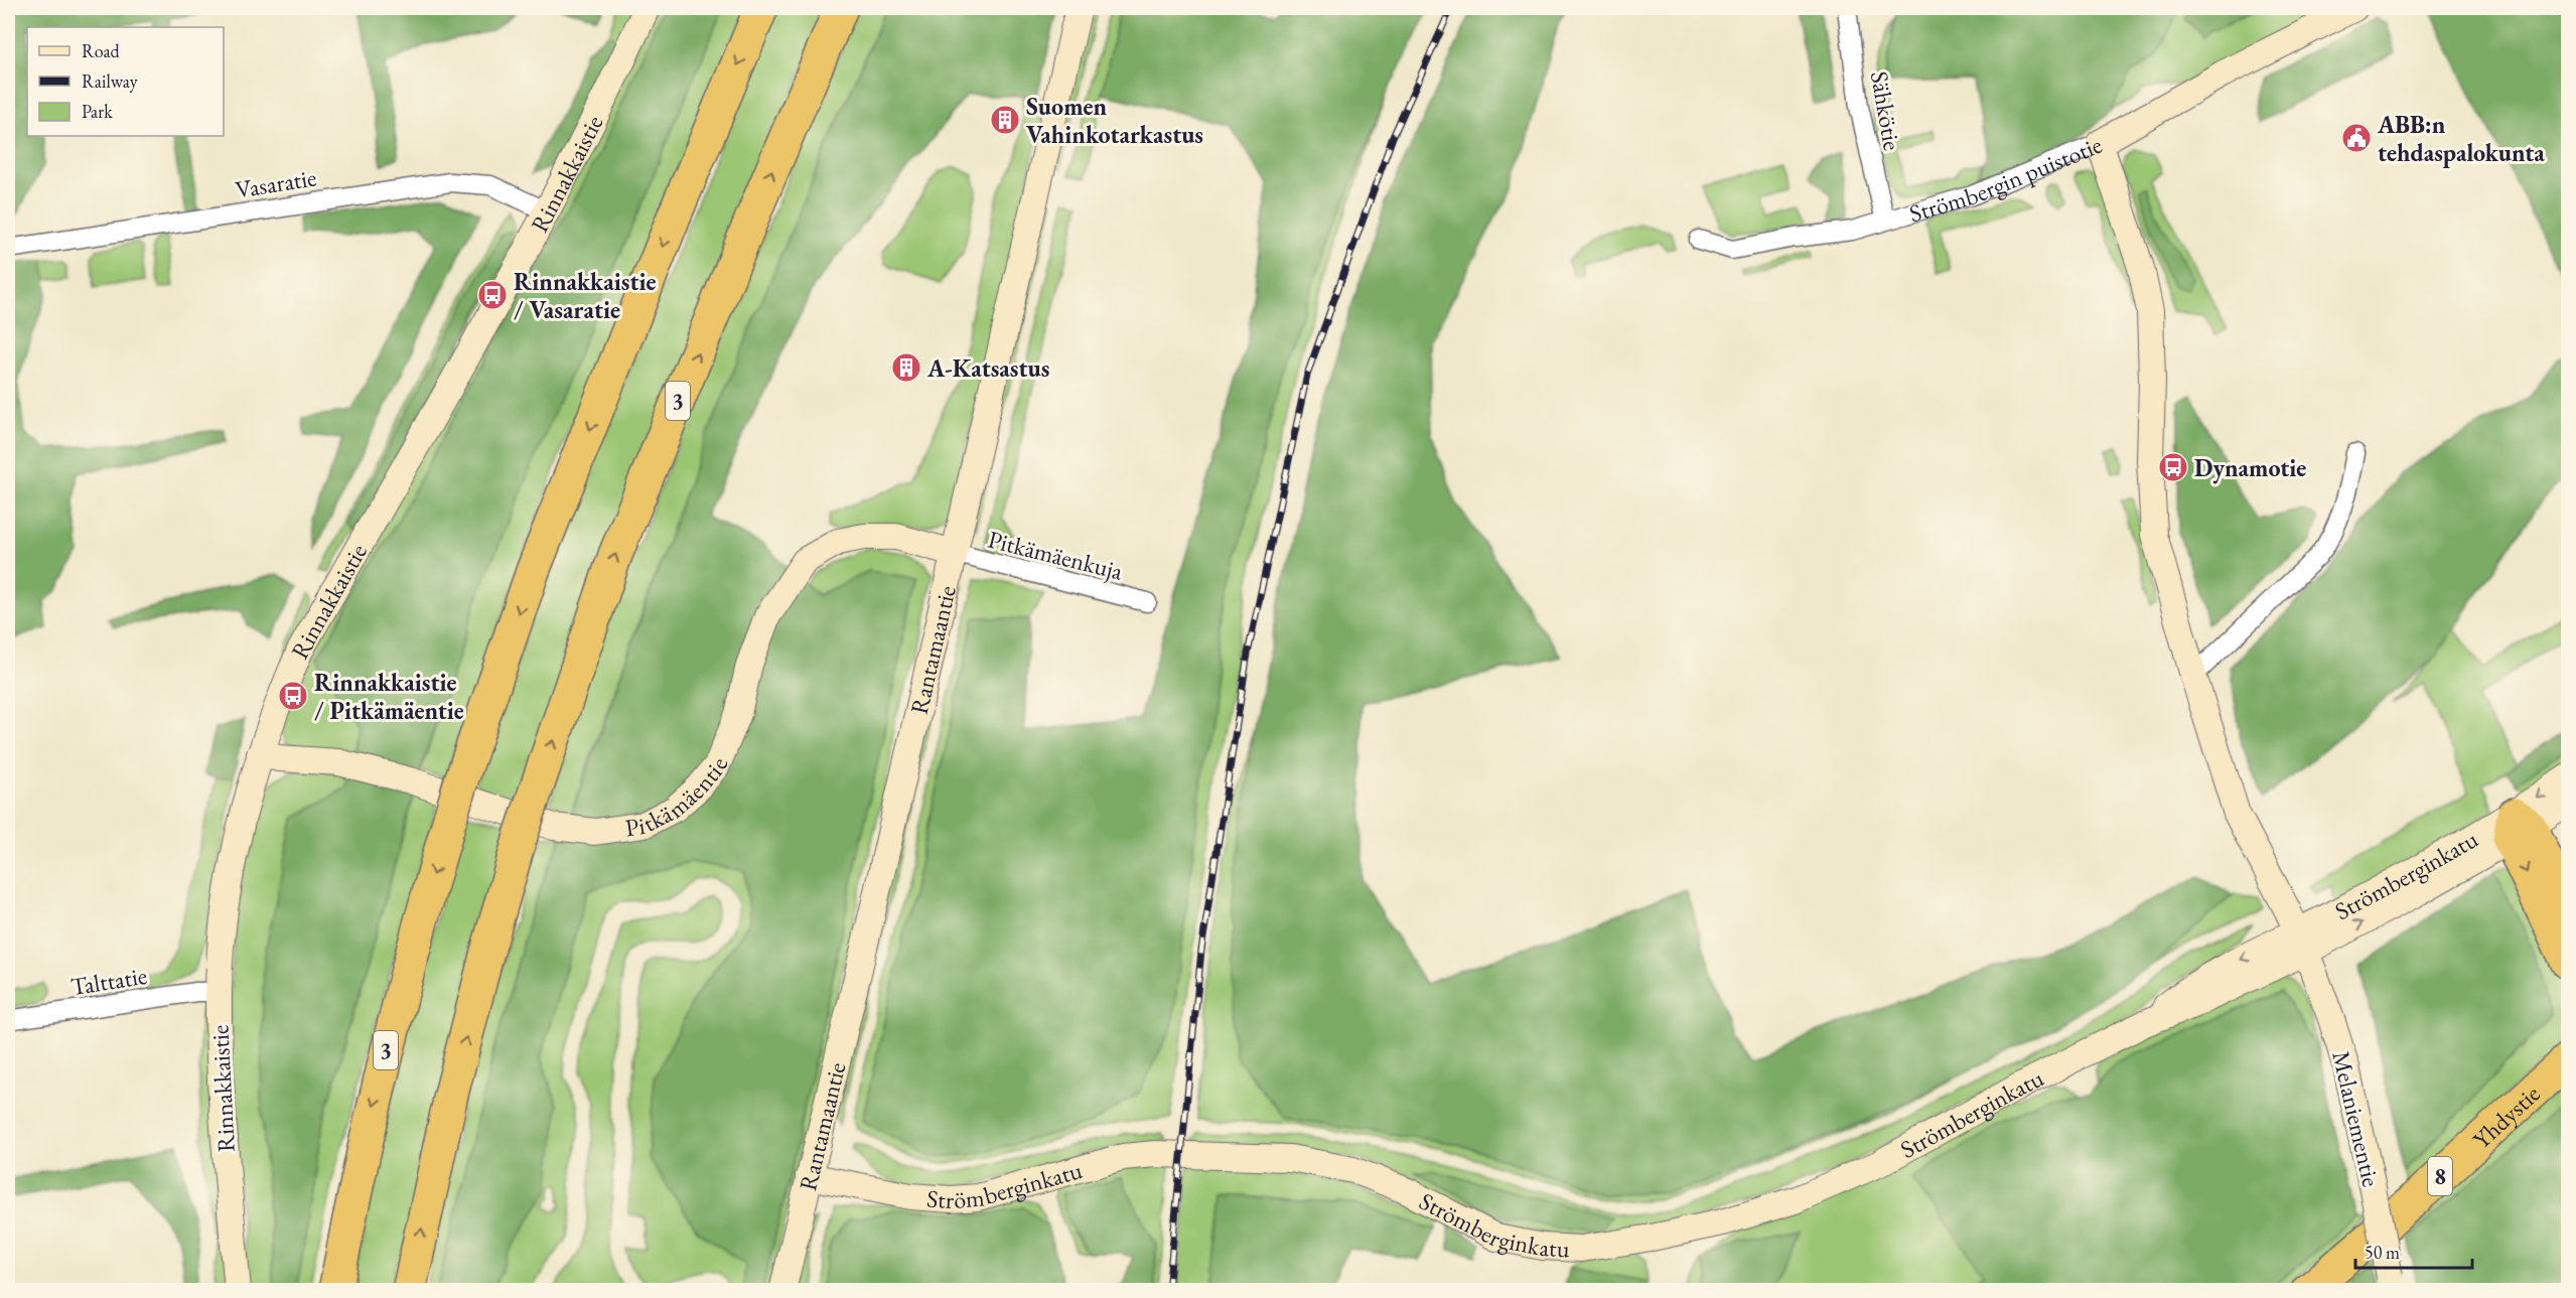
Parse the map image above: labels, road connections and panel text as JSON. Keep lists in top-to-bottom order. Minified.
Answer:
{"streets":{"highway":["3","Yhdystie","8"],"street":["Sähkötie","Rinnakkaistie","Strömbergin puistotie","Vasaratie","Pitkämäenkuja","Rantamaantie","Pitkämäentie","Strömberginkatu","Talttatie","Melaniementie"]},"crossings":[["Sähkötie","Strömbergin puistotie"],["Rinnakkaistie","Vasaratie"],["Rinnakkaistie","Pitkämäentie"],["Rinnakkaistie","Talttatie"],["Pitkämäenkuja","Rantamaantie"],["Pitkämäenkuja","Pitkämäentie"],["Rantamaantie","Pitkämäentie"],["Rantamaantie","Strömberginkatu"],["Strömberginkatu","Melaniementie"]],"places":{"building":["Suomen Vahinkotarkastus","A-Katsastus"],"public building":["ABB:n tehdaspalokunta"],"bus stop":["Rinnakkaistie / Vasaratie","Dynamotie","Rinnakkaistie / Pitkämäentie"]},"legend":["Road","Railway","Park"],"scale_bar":"50 m"}
